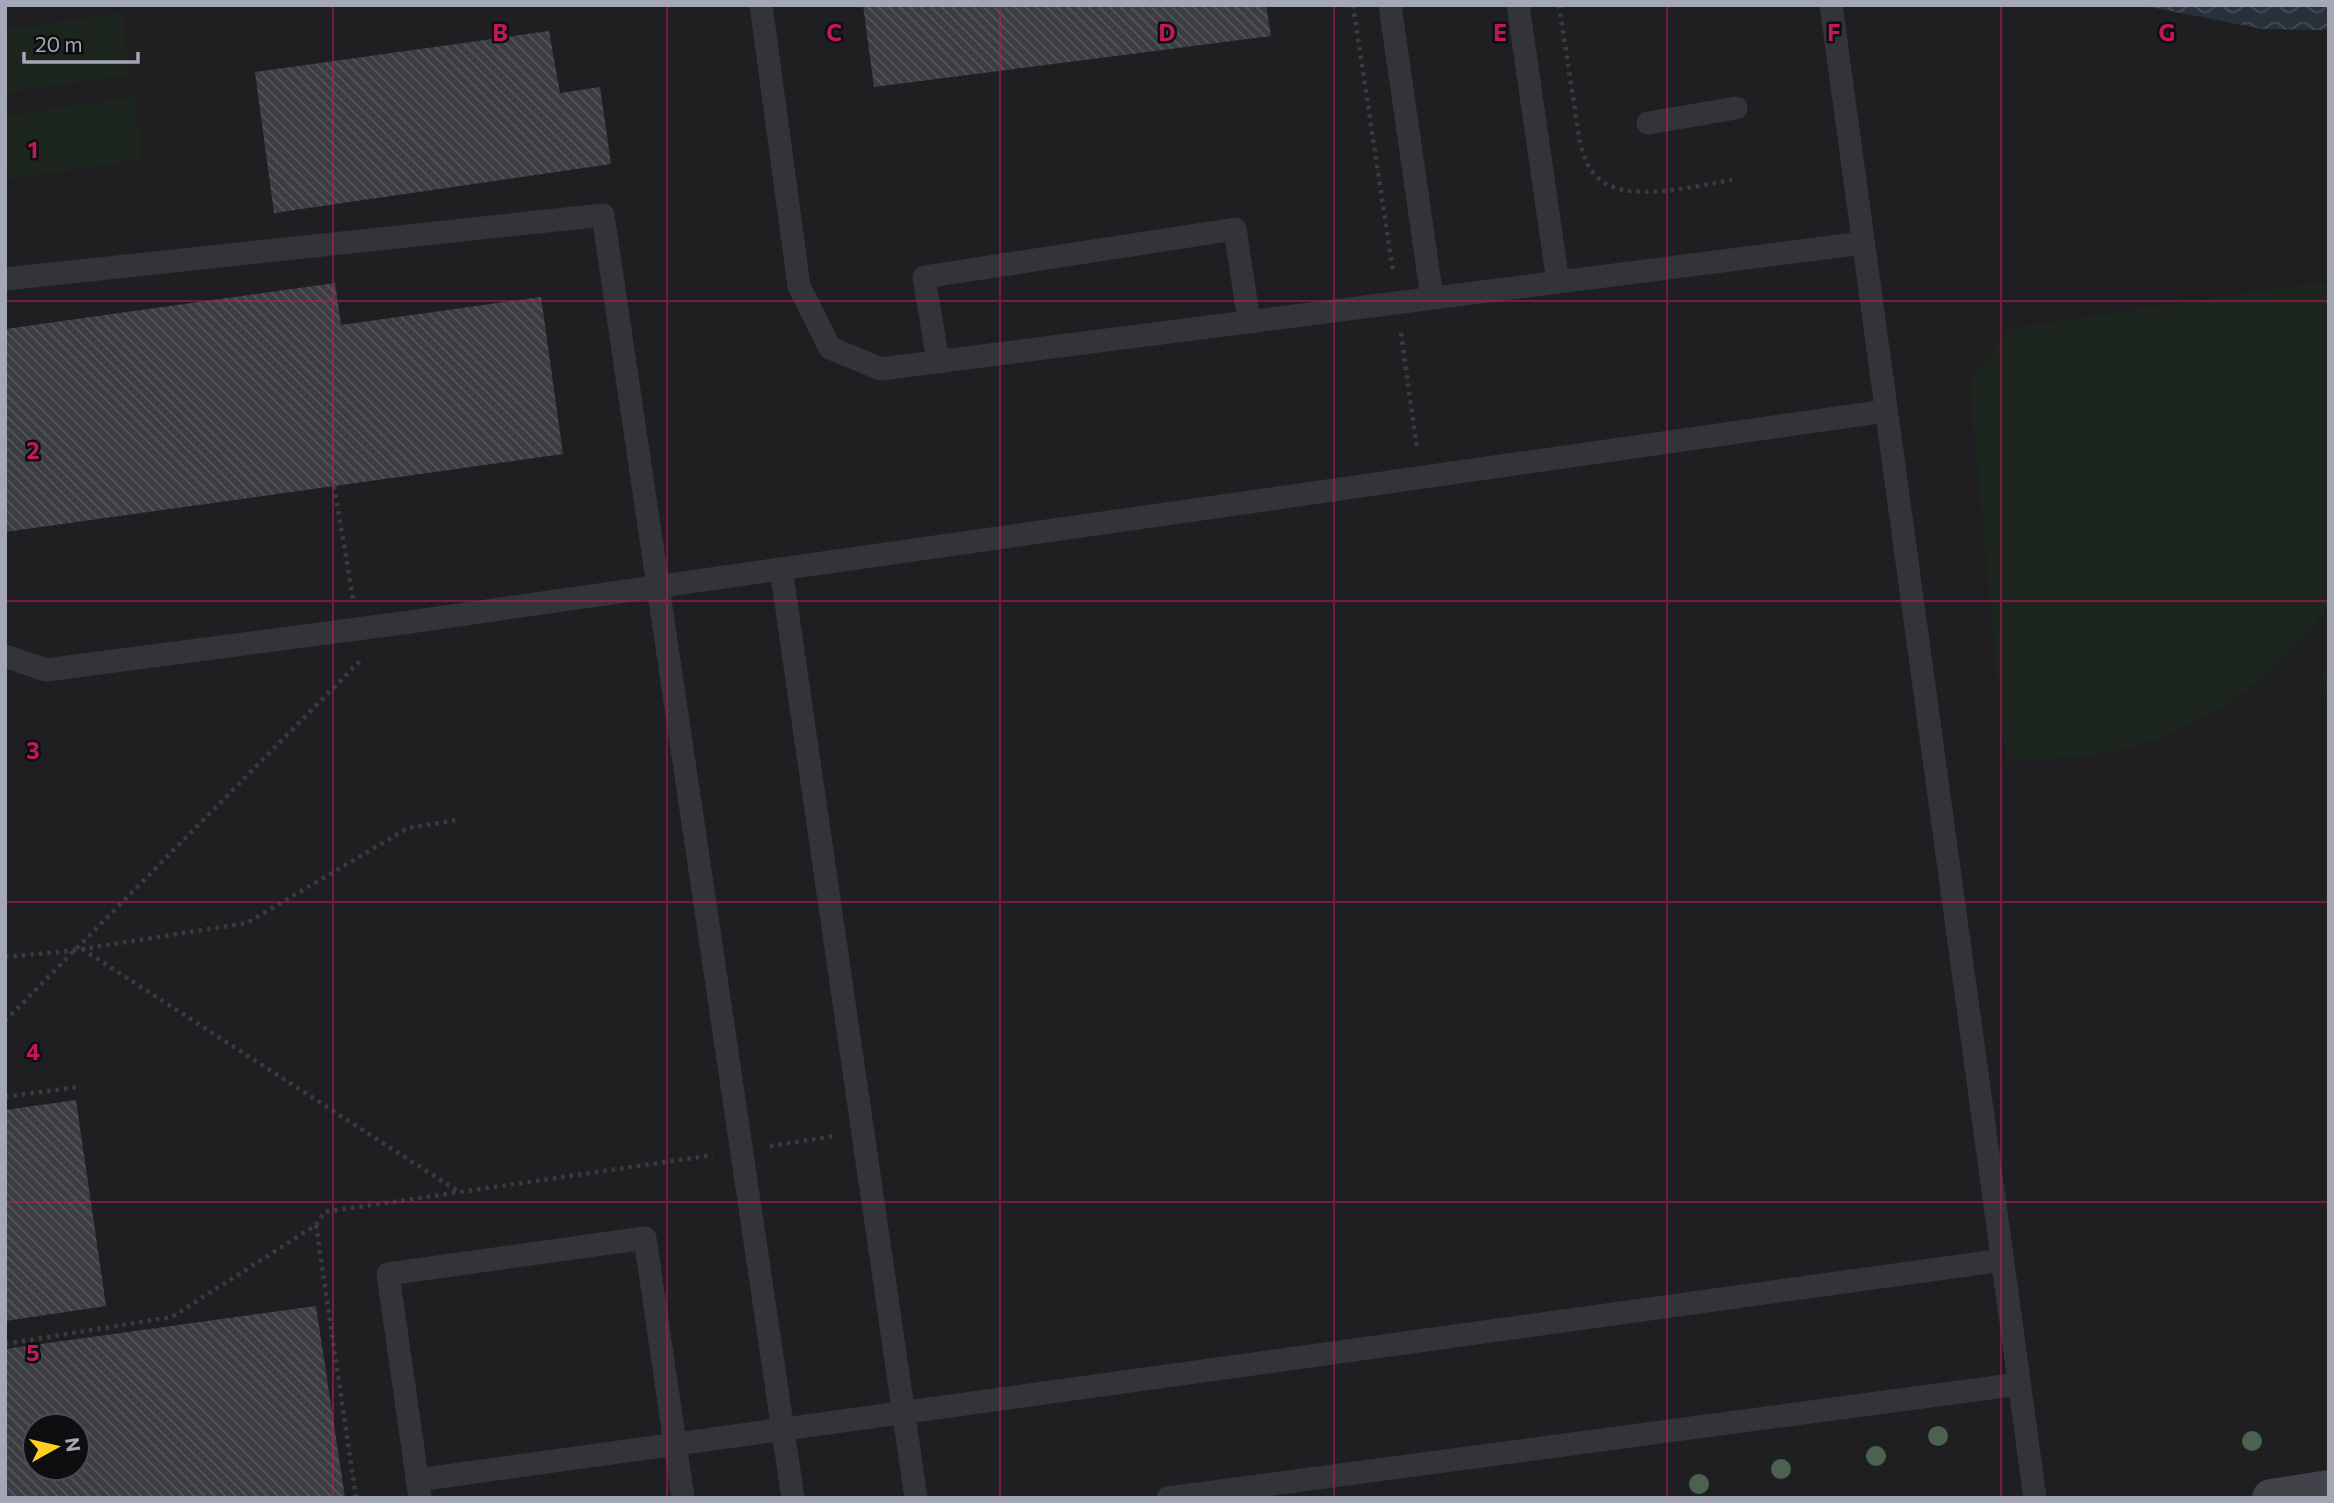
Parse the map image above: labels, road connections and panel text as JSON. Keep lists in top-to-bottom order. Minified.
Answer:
{"scale_bar":"20 m","north":"right","grid":{"columns":["B","C","D","E","F","G"],"rows":["1","2","3","4","5"]}}
